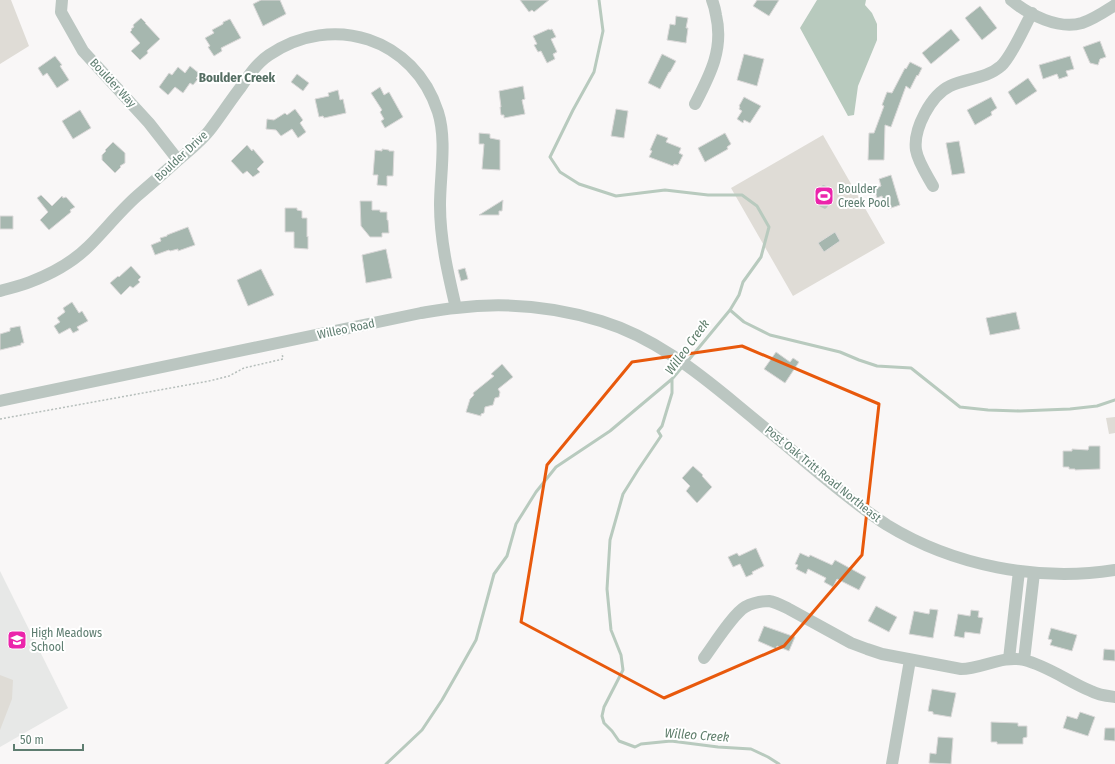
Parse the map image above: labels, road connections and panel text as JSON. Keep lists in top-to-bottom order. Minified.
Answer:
{"streets":{"street":["Boulder Way","Boulder Drive","Willeo Road","Post Oak Tritt Road Northeast"]},"crossings":[["Boulder Way","Boulder Drive"],["Boulder Drive","Willeo Road"],["Willeo Road","Post Oak Tritt Road Northeast"]],"districts":["Boulder Creek"],"water":["Willeo Creek"],"places":{"sports":["Boulder Creek Pool"],"school or university":["High Meadows School"]},"scale_bar":"50 m"}
